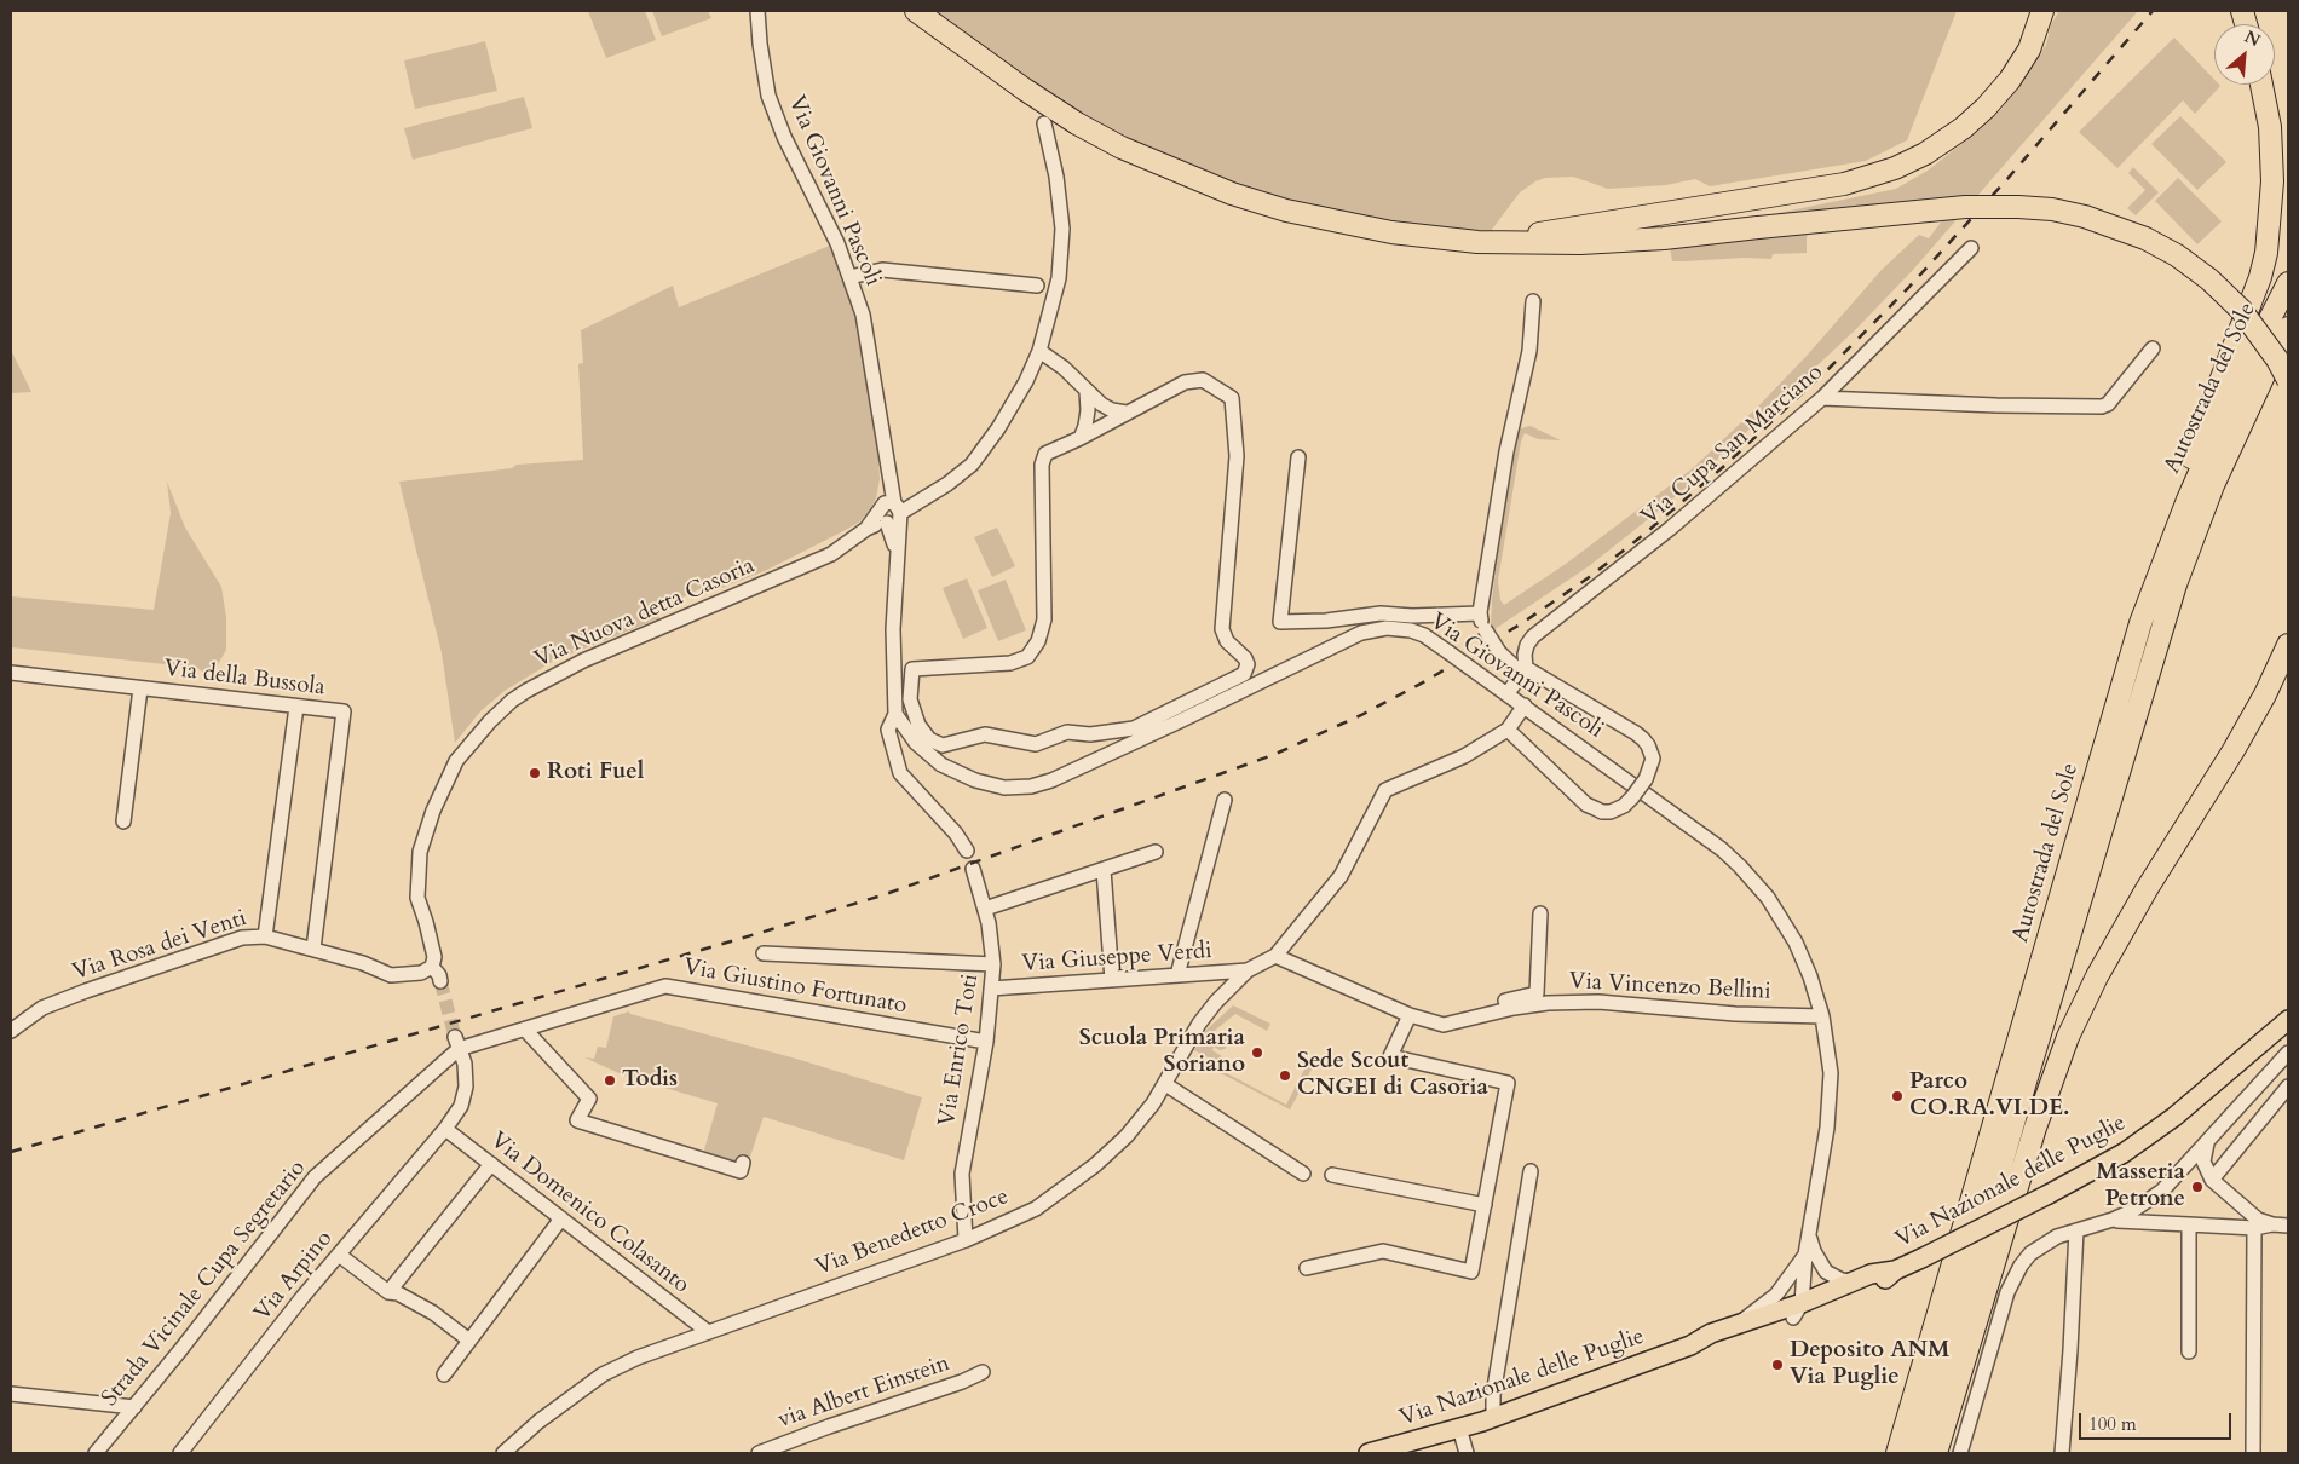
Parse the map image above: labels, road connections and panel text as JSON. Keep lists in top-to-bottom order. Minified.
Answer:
{"streets":{"highway":["Autostrada del Sole"],"main road":["Via Nazionale delle Puglie"],"street":["Via Giovanni Pascoli","Via Cupa San Marciano","Via Nuova detta Casoria","Via della Bussola","Via Rosa dei Venti","Via Giuseppe Verdi","Via Giustino Fortunato","Via Vincenzo Bellini","Via Enrico Toti","Via Domenico Colasanto","Via Benedetto Croce","Via Arpino","Strada Vicinale Cupa Segretario","via Albert Einstein"]},"crossings":[["Via Giovanni Pascoli","Via Nuova detta Casoria"],["Via Giovanni Pascoli","Via Vincenzo Bellini"],["Via Giovanni Pascoli","Via Benedetto Croce"],["Via Nuova detta Casoria","Via Rosa dei Venti"],["Via della Bussola","Via Rosa dei Venti"],["Via Giuseppe Verdi","Via Enrico Toti"],["Via Giuseppe Verdi","Via Benedetto Croce"],["Via Giustino Fortunato","Via Enrico Toti"],["Via Giustino Fortunato","Via Arpino"],["Via Giustino Fortunato","Strada Vicinale Cupa Segretario"],["Via Vincenzo Bellini","Via Benedetto Croce"],["Via Enrico Toti","Via Benedetto Croce"],["Via Domenico Colasanto","Via Benedetto Croce"],["Via Domenico Colasanto","Via Arpino"],["Via Arpino","Strada Vicinale Cupa Segretario"]],"places":["Roti Fuel","Scuola Primaria Soriano","Sede Scout CNGEI di Casoria","Todis","Parco CO.RA.VI.DE.","Masseria Petrone","Deposito ANM Via Puglie"],"scale_bar":"100 m","north":"top right"}
